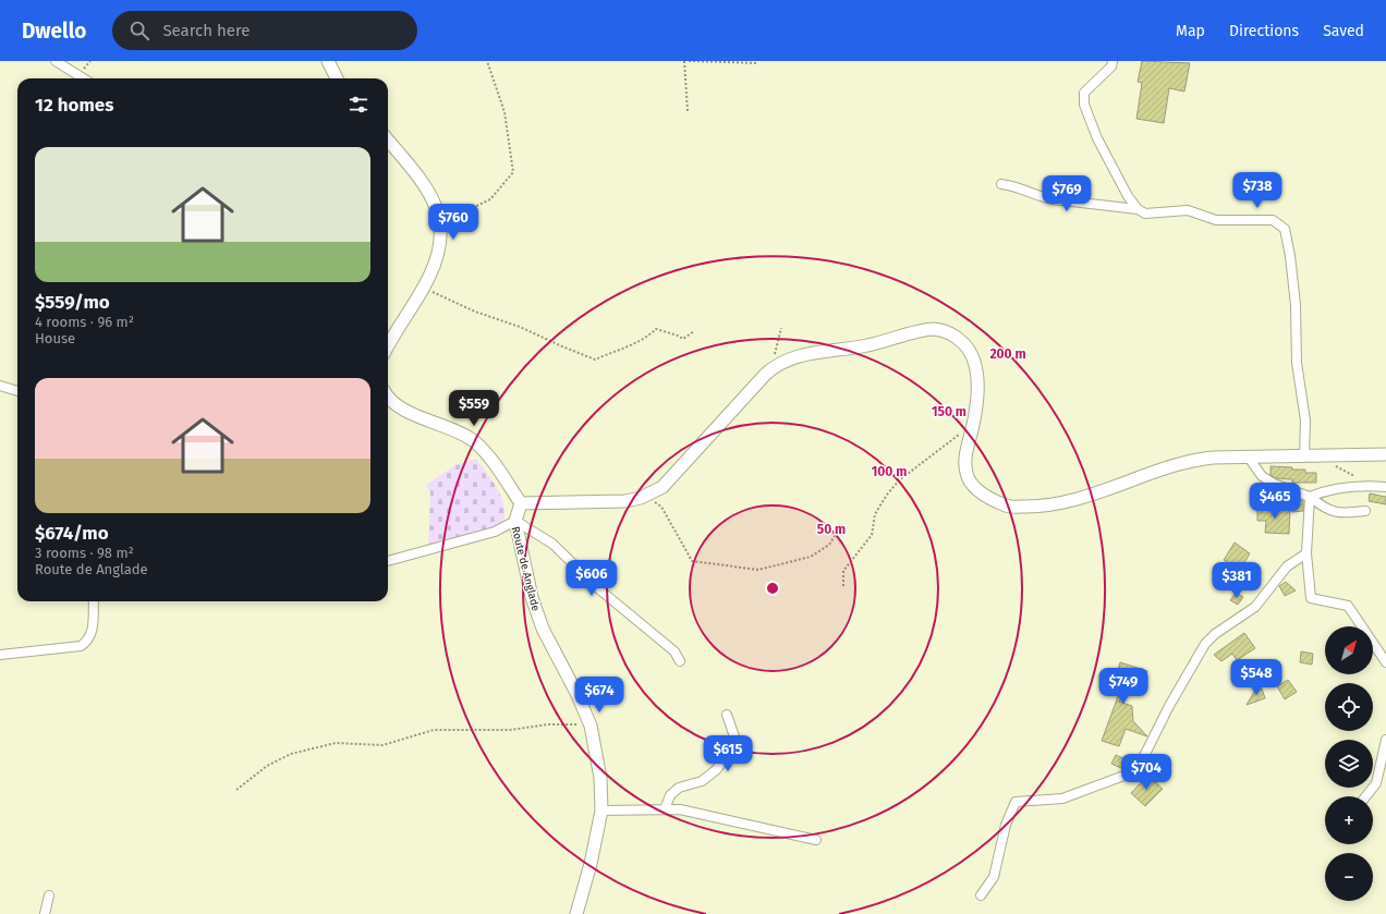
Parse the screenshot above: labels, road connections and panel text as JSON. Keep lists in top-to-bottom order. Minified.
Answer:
{"streets":{"street":["Route de Anglade"]},"north":"top right","page":{"header":"Dwello","search":"Search here","nav":["Map","Directions","Saved"],"heading":"12 homes","list":[{"name":"$559/mo","note":"4 rooms · 96 m² · House"},{"name":"$674/mo","note":"3 rooms · 98 m² · Route de Anglade"}],"price":["$738","$769","$760","$559","$465","$606","$381","$548","$749","$674","$615","$704"],"map_buttons":["+","−"]},"rings":["200 m","150 m","100 m","50 m"]}
